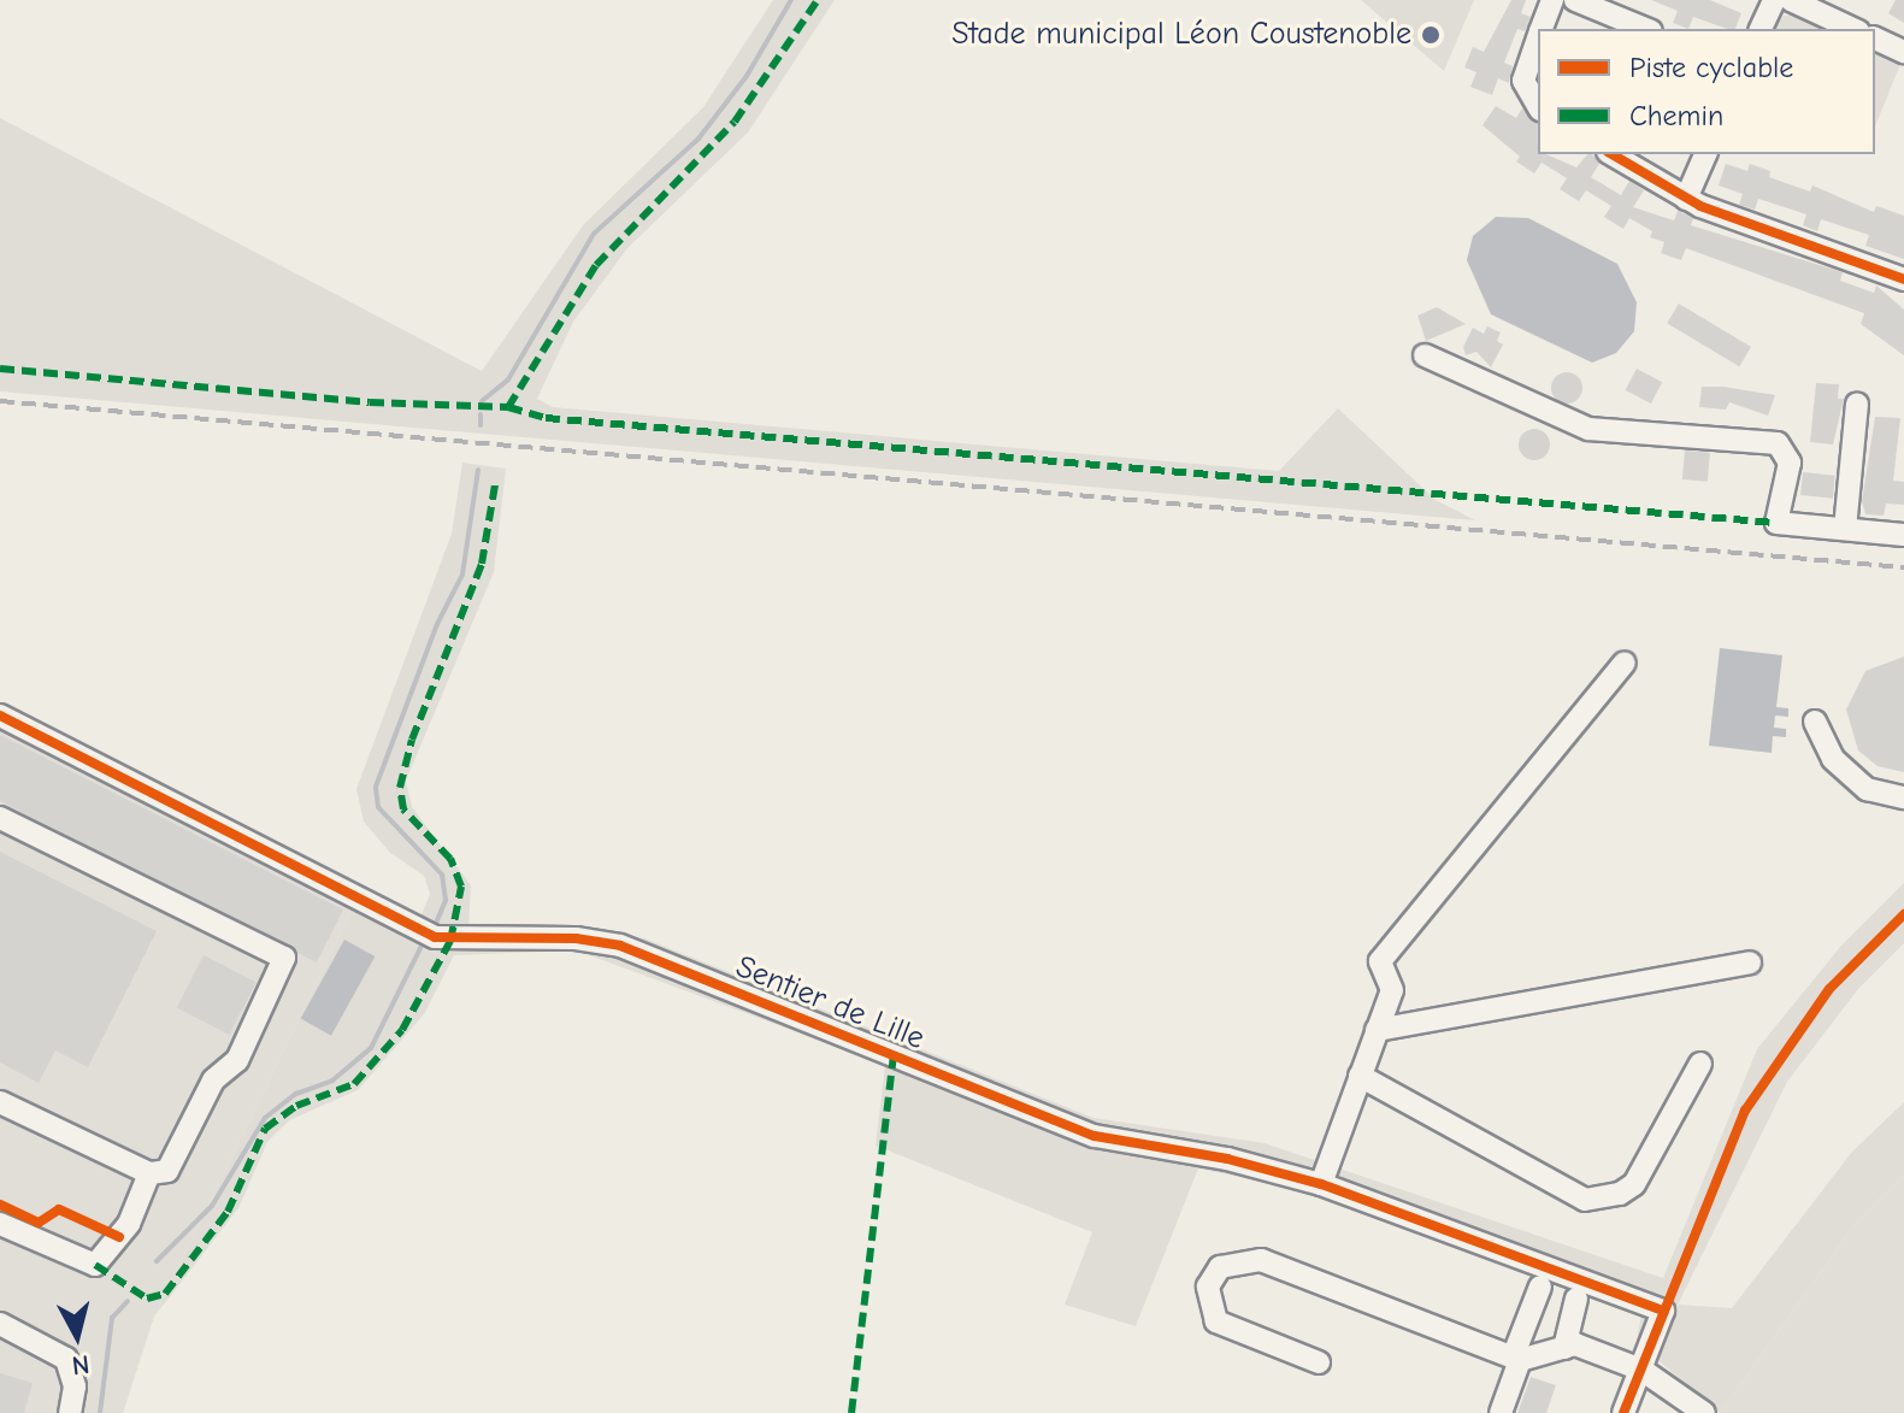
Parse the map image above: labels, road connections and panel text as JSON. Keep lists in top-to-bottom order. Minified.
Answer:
{"streets":{"street":["Sentier de Lille"]},"places":["Stade municipal Léon Coustenoble"],"legend":["Piste cyclable","Chemin"],"north":"bottom"}
